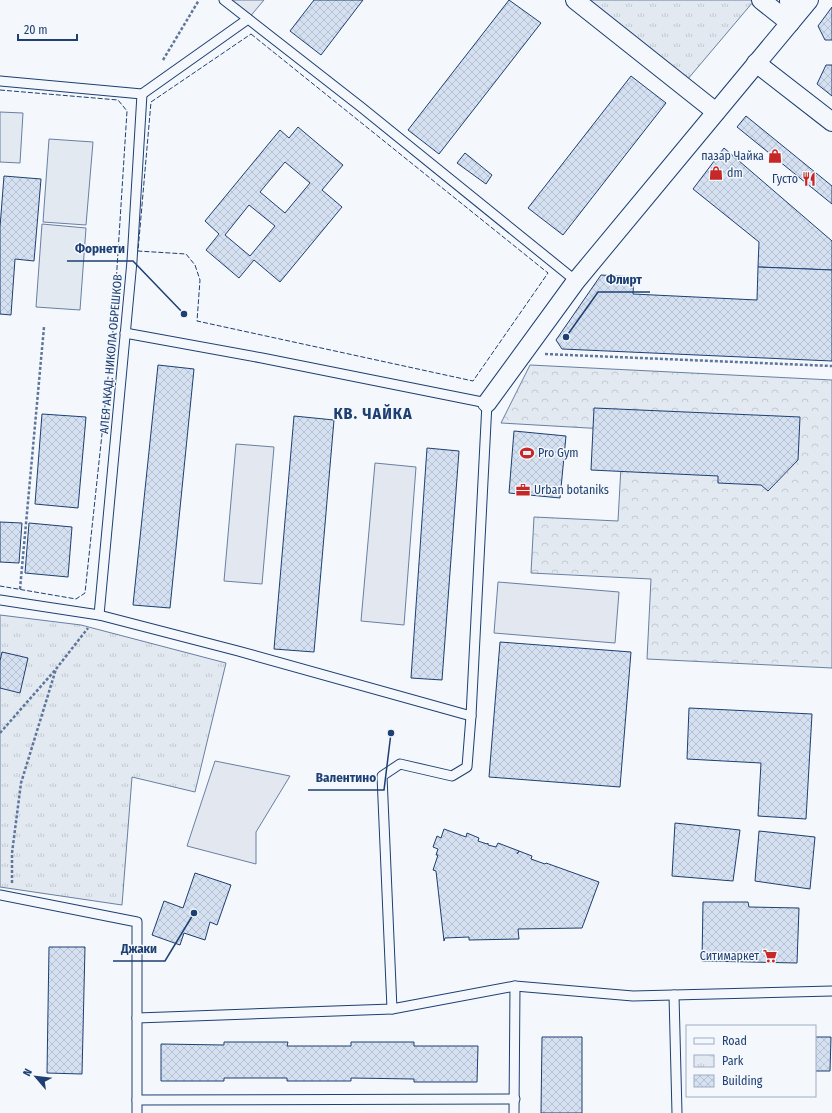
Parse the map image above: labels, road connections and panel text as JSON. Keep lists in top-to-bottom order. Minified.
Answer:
{"streets":{"lane":["АЛЕЯ АКАД. НИКОЛА ОБРЕШКОВ"]},"districts":["КВ. ЧАЙКА"],"places":{"shop":["пазар Чайка","dm"],"restaurant":["Густо"],"other":["Форнети","Флирт","Валентино","Джаки"],"sports":["Pro Gym"],"office":["Urban botaniks"],"supermarket":["Ситимаркет"]},"legend":["Road","Park","Building"],"scale_bar":"20 m","north":"top left"}
